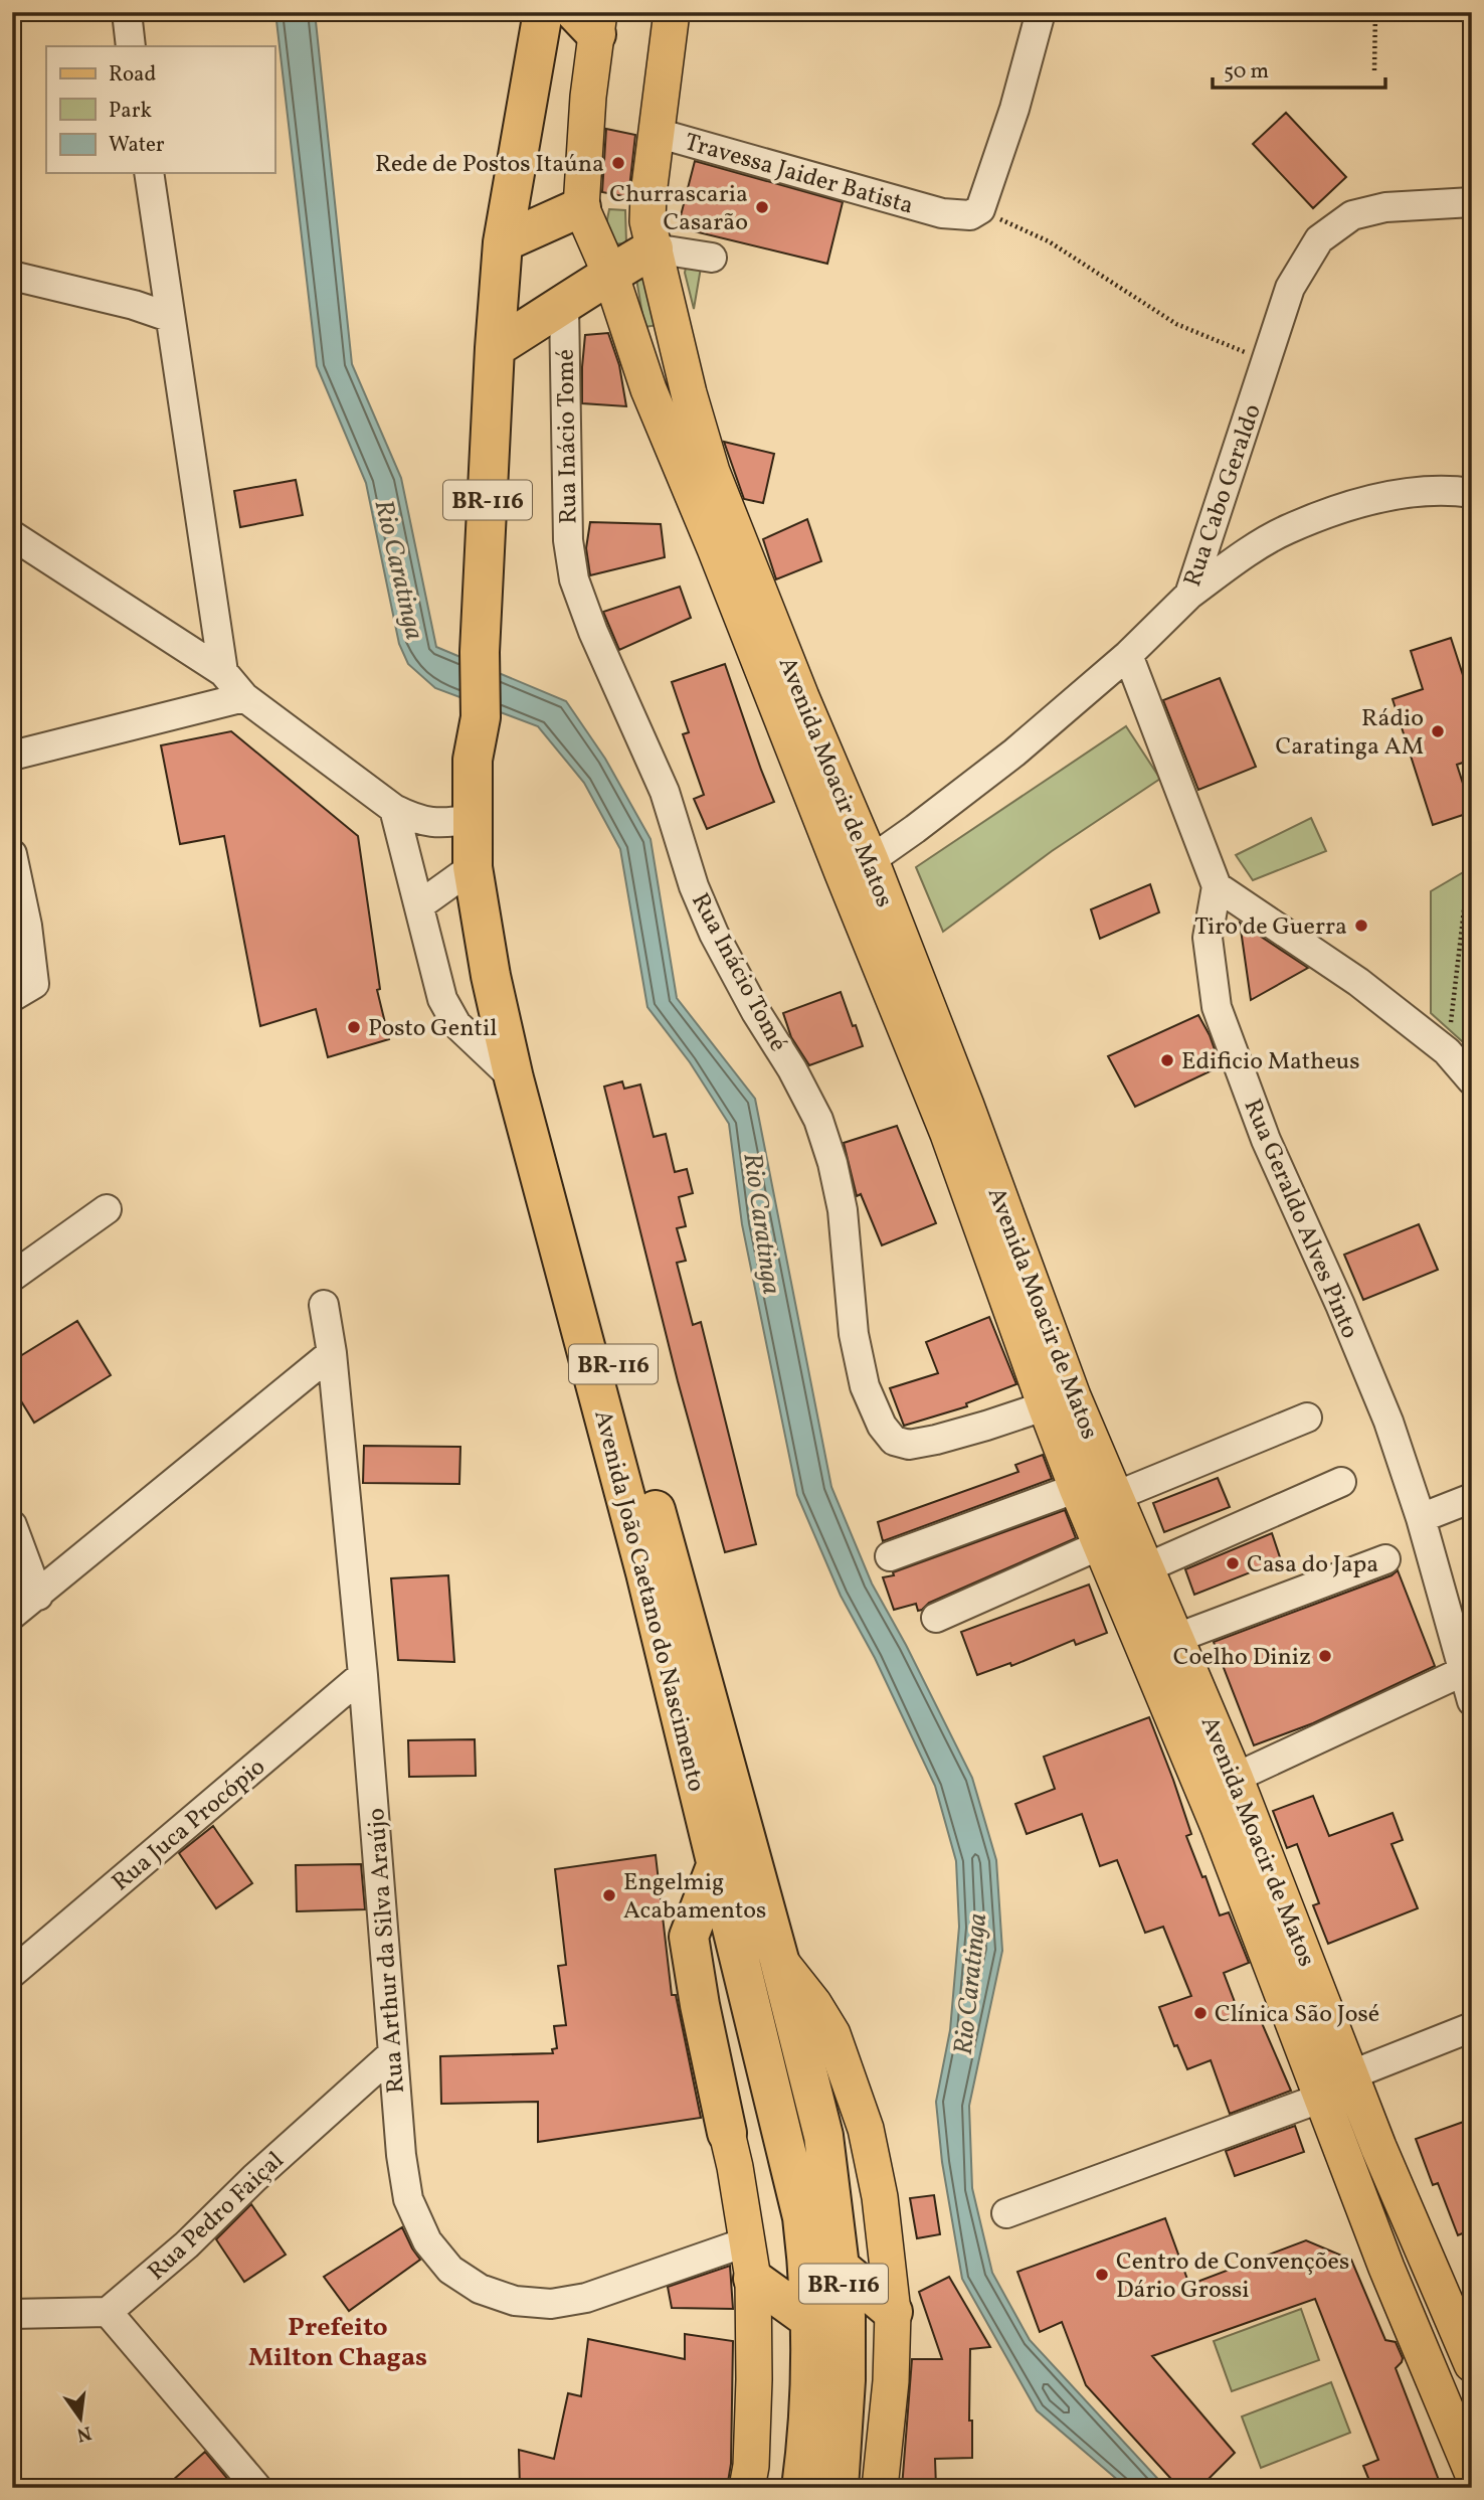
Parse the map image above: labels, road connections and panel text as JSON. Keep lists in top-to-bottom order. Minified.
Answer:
{"streets":{"highway":["BR-116","Avenida João Caetano do Nascimento"],"main road":["Avenida Moacir de Matos"],"street":["Travessa Jaider Batista","Rua Inácio Tomé","Rua Cabo Geraldo","Rua Geraldo Alves Pinto","Rua Juca Procópio","Rua Arthur da Silva Araújo","Rua Pedro Faiçal"]},"crossings":[["Rua Inácio Tomé","Avenida Moacir de Matos"],["Rua Cabo Geraldo","Avenida Moacir de Matos"],["Rua Juca Procópio","Rua Arthur da Silva Araújo"],["Rua Arthur da Silva Araújo","Rua Pedro Faiçal"]],"districts":["Prefeito Milton Chagas"],"water":["Rio Caratinga"],"places":["Rede de Postos Itaúna","Churrascaria Casarão","Rádio Caratinga AM","Tiro de Guerra","Posto Gentil","Edificio Matheus","Casa do Japa","Coelho Diniz","Engelmig Acabamentos","Clínica São José","Centro de Convenções Dário Grossi"],"legend":["Road","Park","Water"],"scale_bar":"50 m","north":"bottom"}
